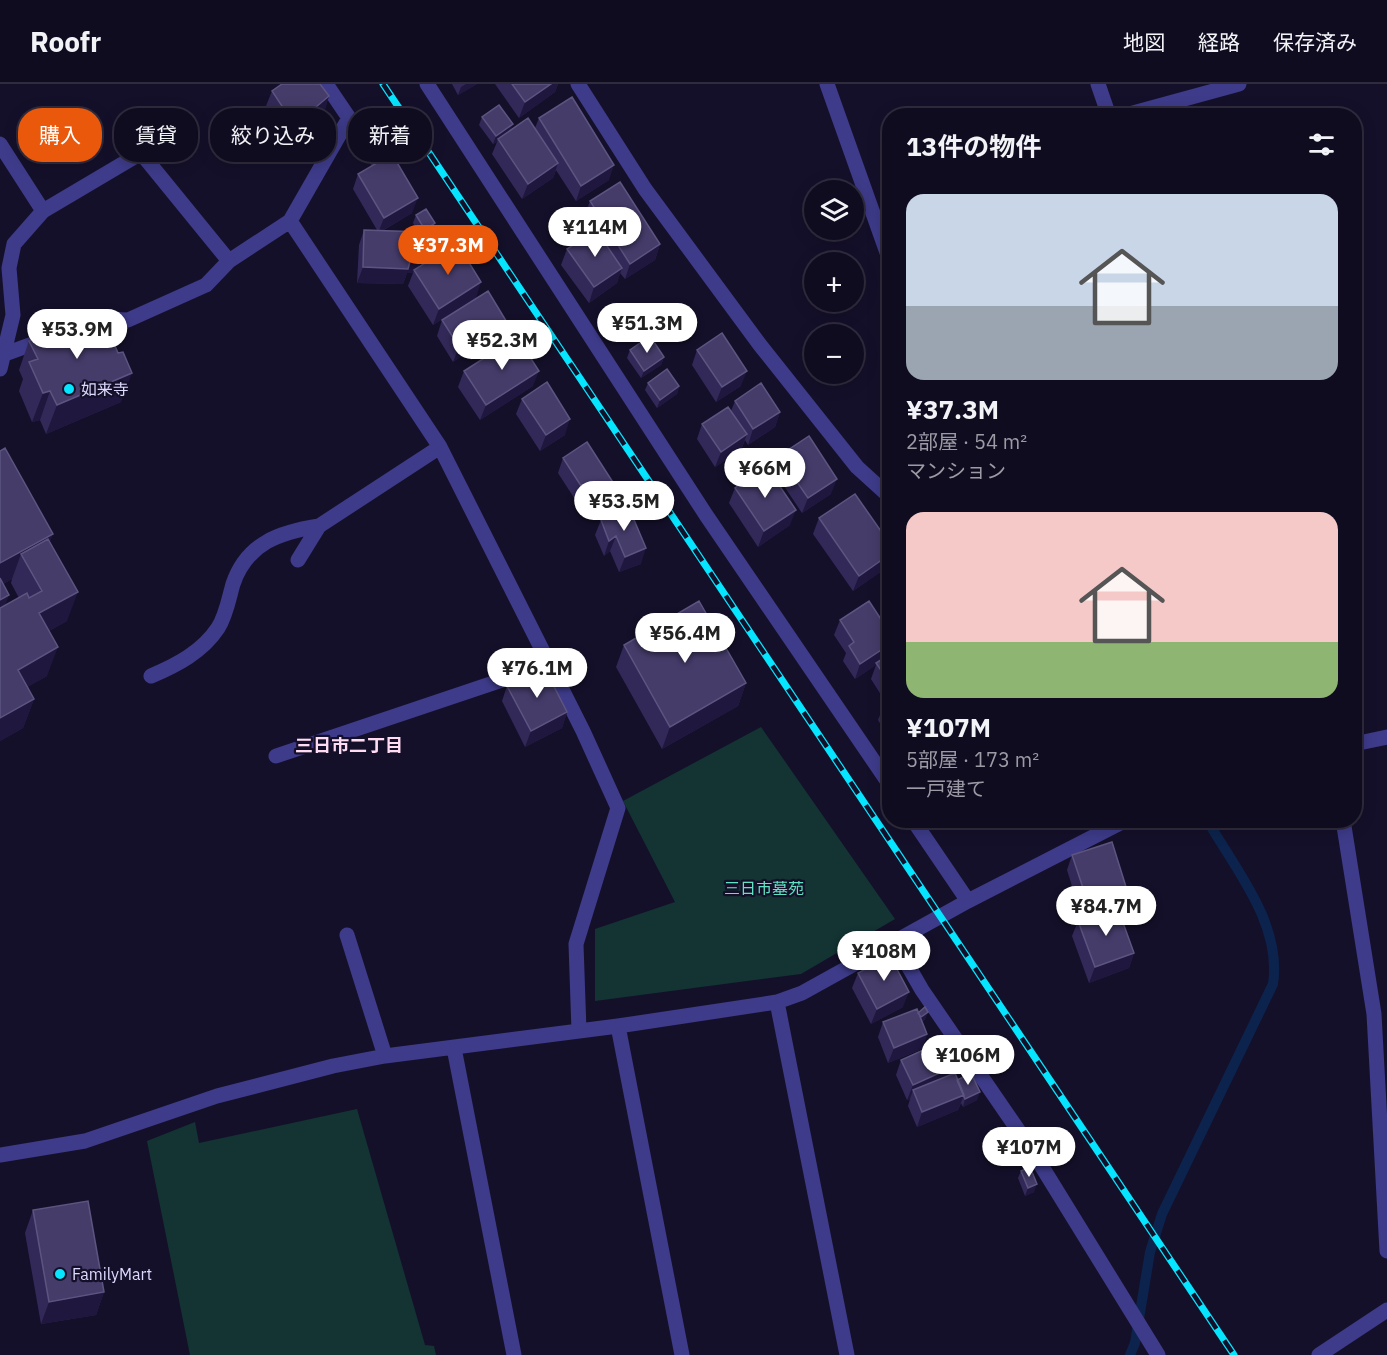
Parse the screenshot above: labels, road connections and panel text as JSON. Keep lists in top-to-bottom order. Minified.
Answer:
{"districts":["三日市二丁目"],"parks":["三日市墓苑"],"places":["如来寺","FamilyMart"],"page":{"header":"Roofr","nav":["地図","経路","保存済み"],"chip":["購入","賃貸","絞り込み","新着"],"heading":"13件の物件","map_buttons":["+","−"],"list":[{"name":"¥37.3M","note":"2部屋 · 54 m² · マンション"},{"name":"¥107M","note":"5部屋 · 173 m² · 一戸建て"}],"price":["¥114M","¥37.3M","¥51.3M","¥53.9M","¥52.3M","¥66M","¥53.5M","¥56.4M","¥76.1M","¥84.7M","¥108M","¥106M","¥107M"]}}
